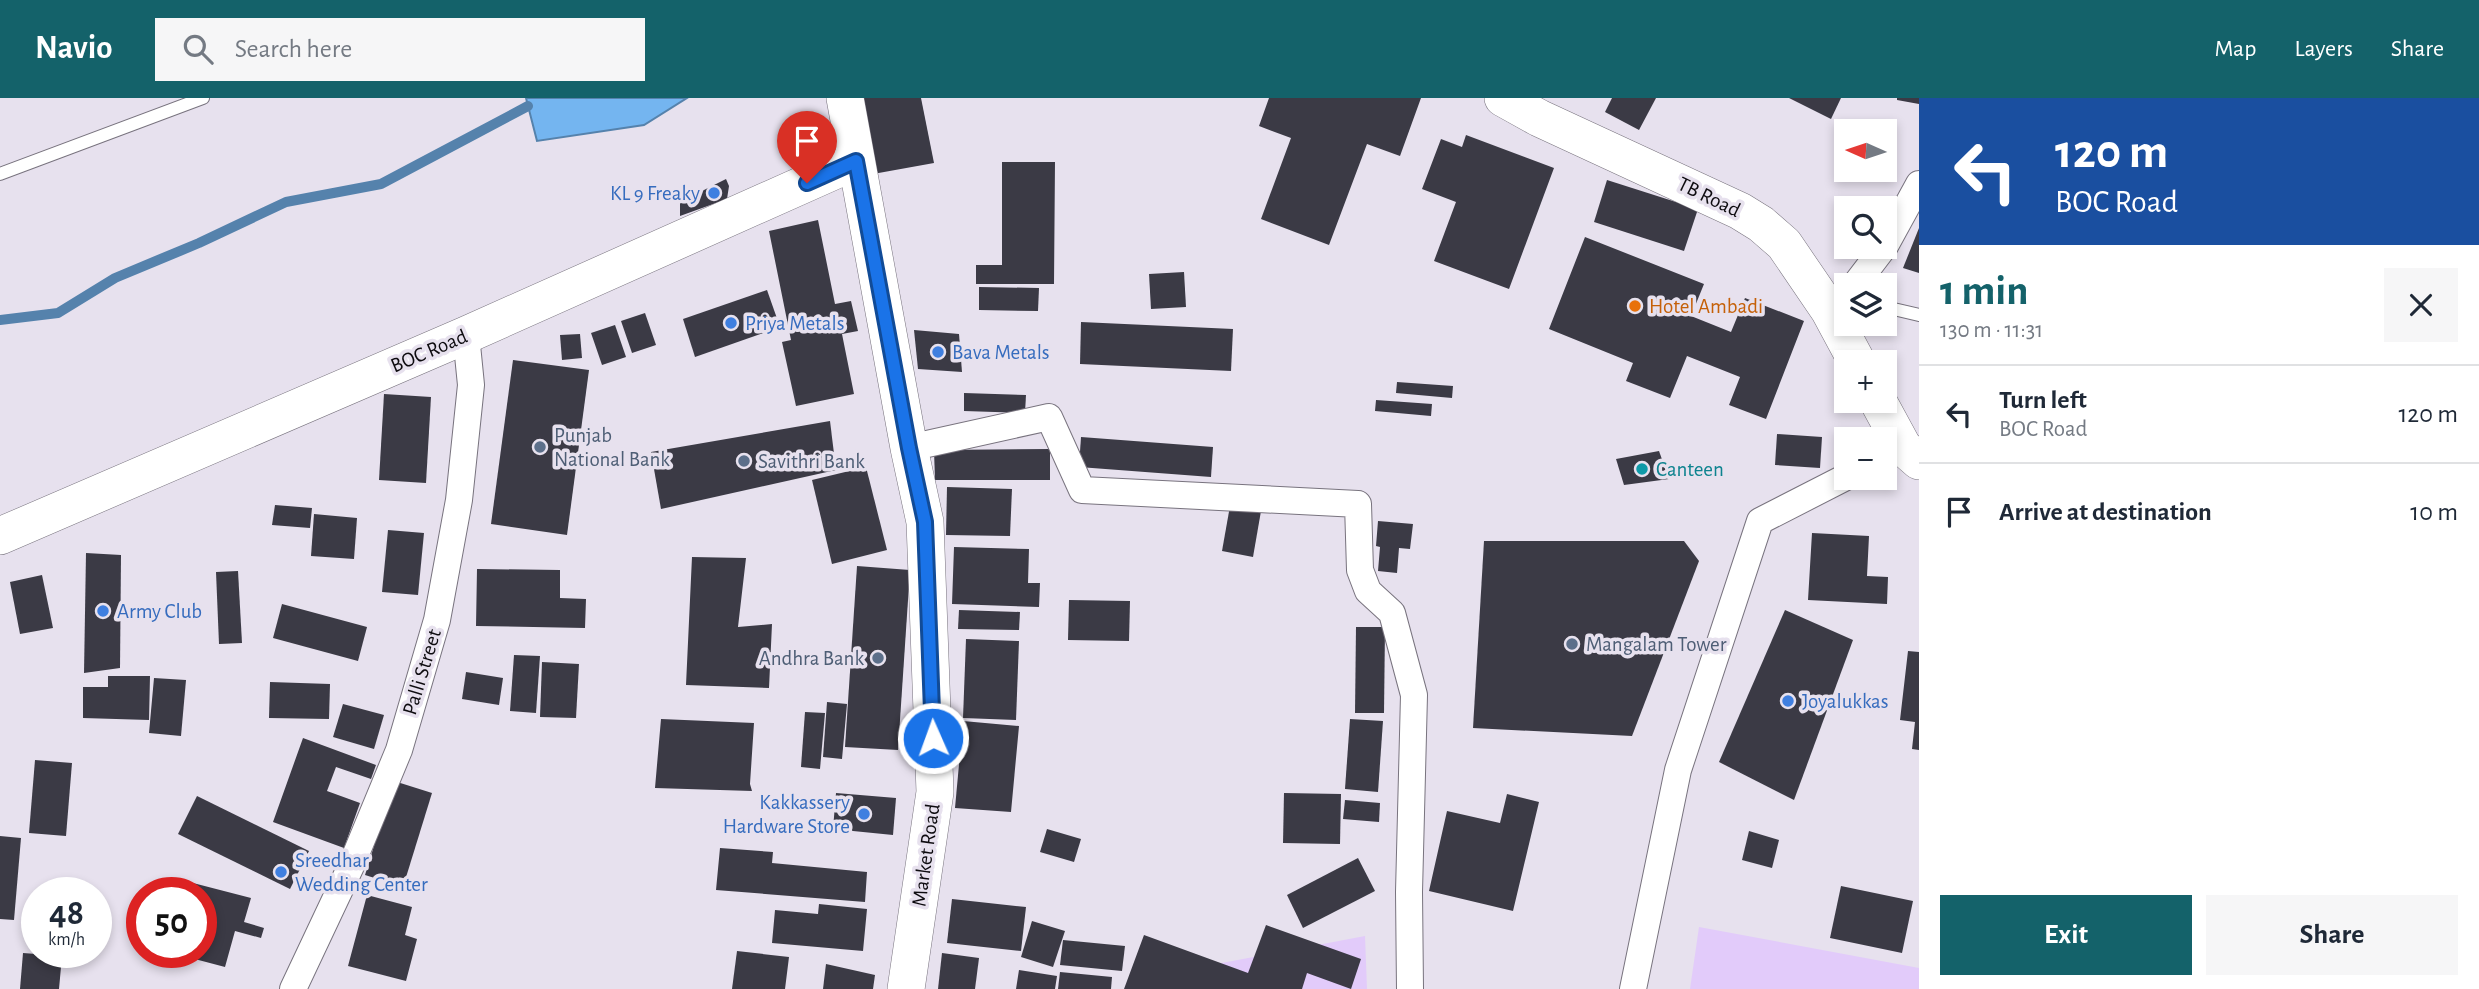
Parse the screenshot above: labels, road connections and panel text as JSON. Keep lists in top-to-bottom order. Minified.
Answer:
{"streets":{"main road":["TB Road","BOC Road","Market Road"],"street":["Palli Street"]},"crossings":[["BOC Road","Palli Street"],["BOC Road","Market Road"]],"places":["KL 9 Freaky","Hotel Ambadi","Priya Metals","Bava Metals","Punjab National Bank","Savithri Bank","Canteen","Army Club","Mangalam Tower","Andhra Bank","Joyalukkas","Kakkassery Hardware Store","Sreedhar Wedding Center"],"north":"left","page":{"header":"Navio","search":"Search here","nav":["Map","Layers","Share"],"turn":["120 m","BOC Road"],"map_buttons":["+","−"],"heading":["1 min","130 m · 11:31"],"list":[{"name":"Turn left","note":"BOC Road","value":"120 m"},{"name":"Arrive at destination","value":"10 m"}],"speed":"48 km/h","limit":"50","buttons":["Exit","Share"]}}
